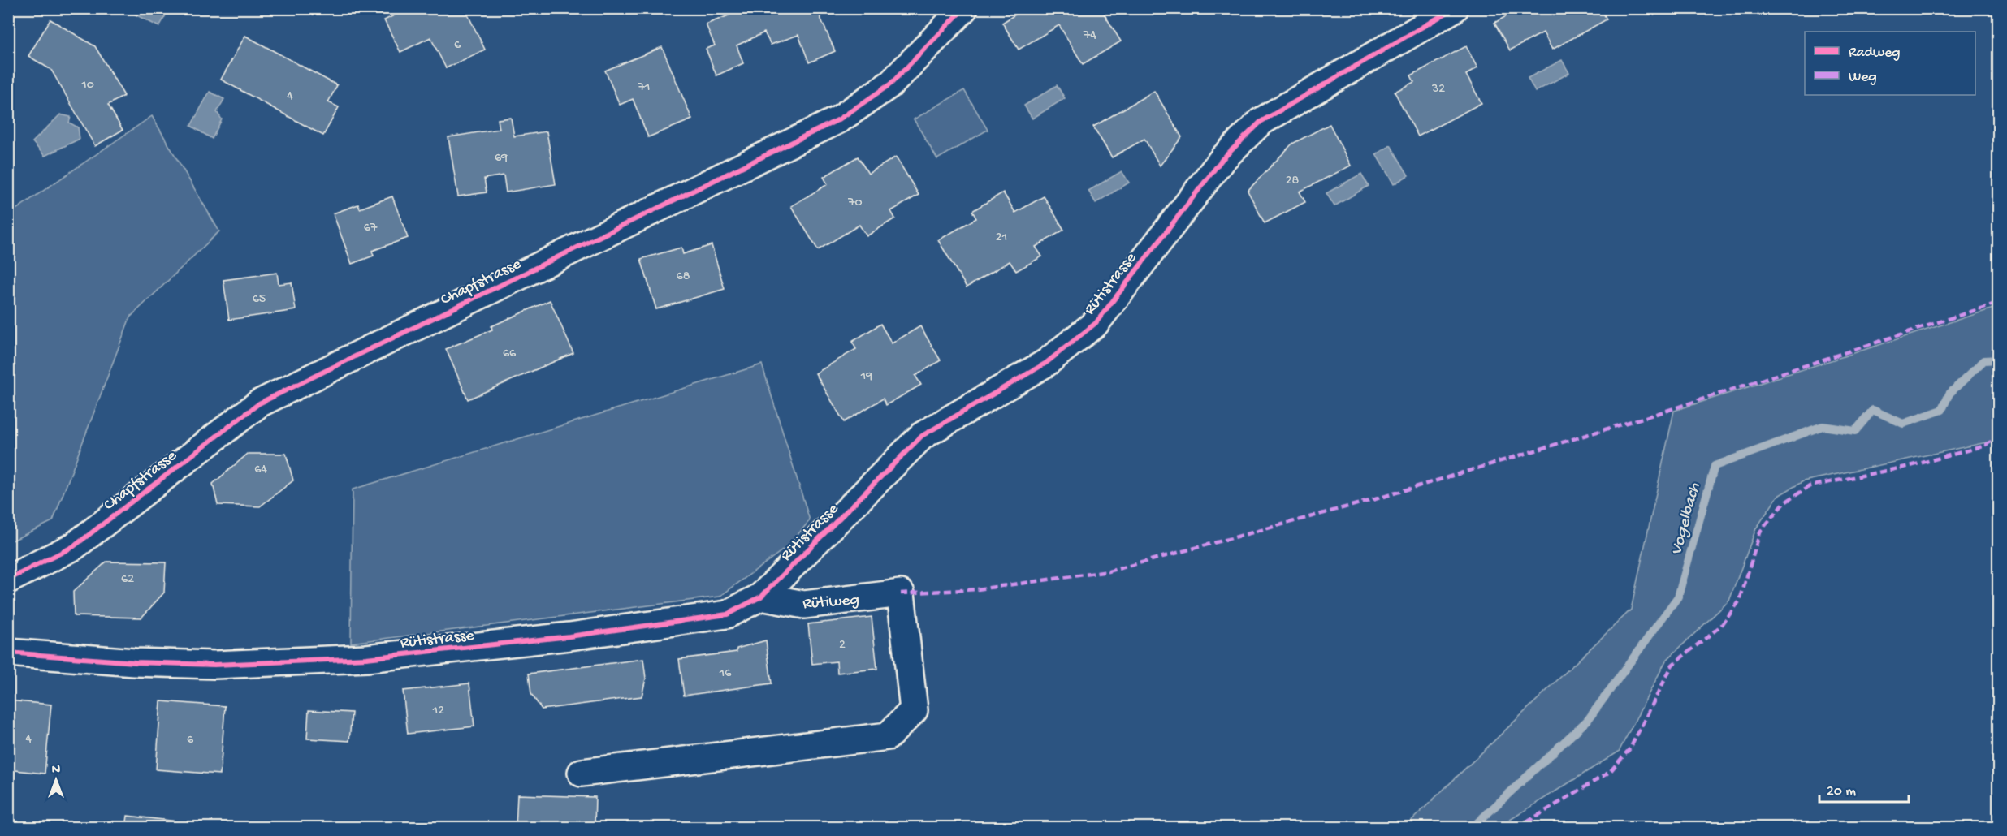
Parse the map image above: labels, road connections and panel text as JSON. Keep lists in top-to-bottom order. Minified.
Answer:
{"streets":{"street":["Chapfstrasse","Rütistrasse","Rütiweg"]},"crossings":[["Rütistrasse","Rütiweg"]],"water":["Vogelbach"],"house_numbers":["74","6","10","71","32","4","69","28","70","67","21","68","65","66","19","64","62","2","16","12","4","6"],"legend":["Radweg","Weg"],"scale_bar":"20 m","north":"top"}
